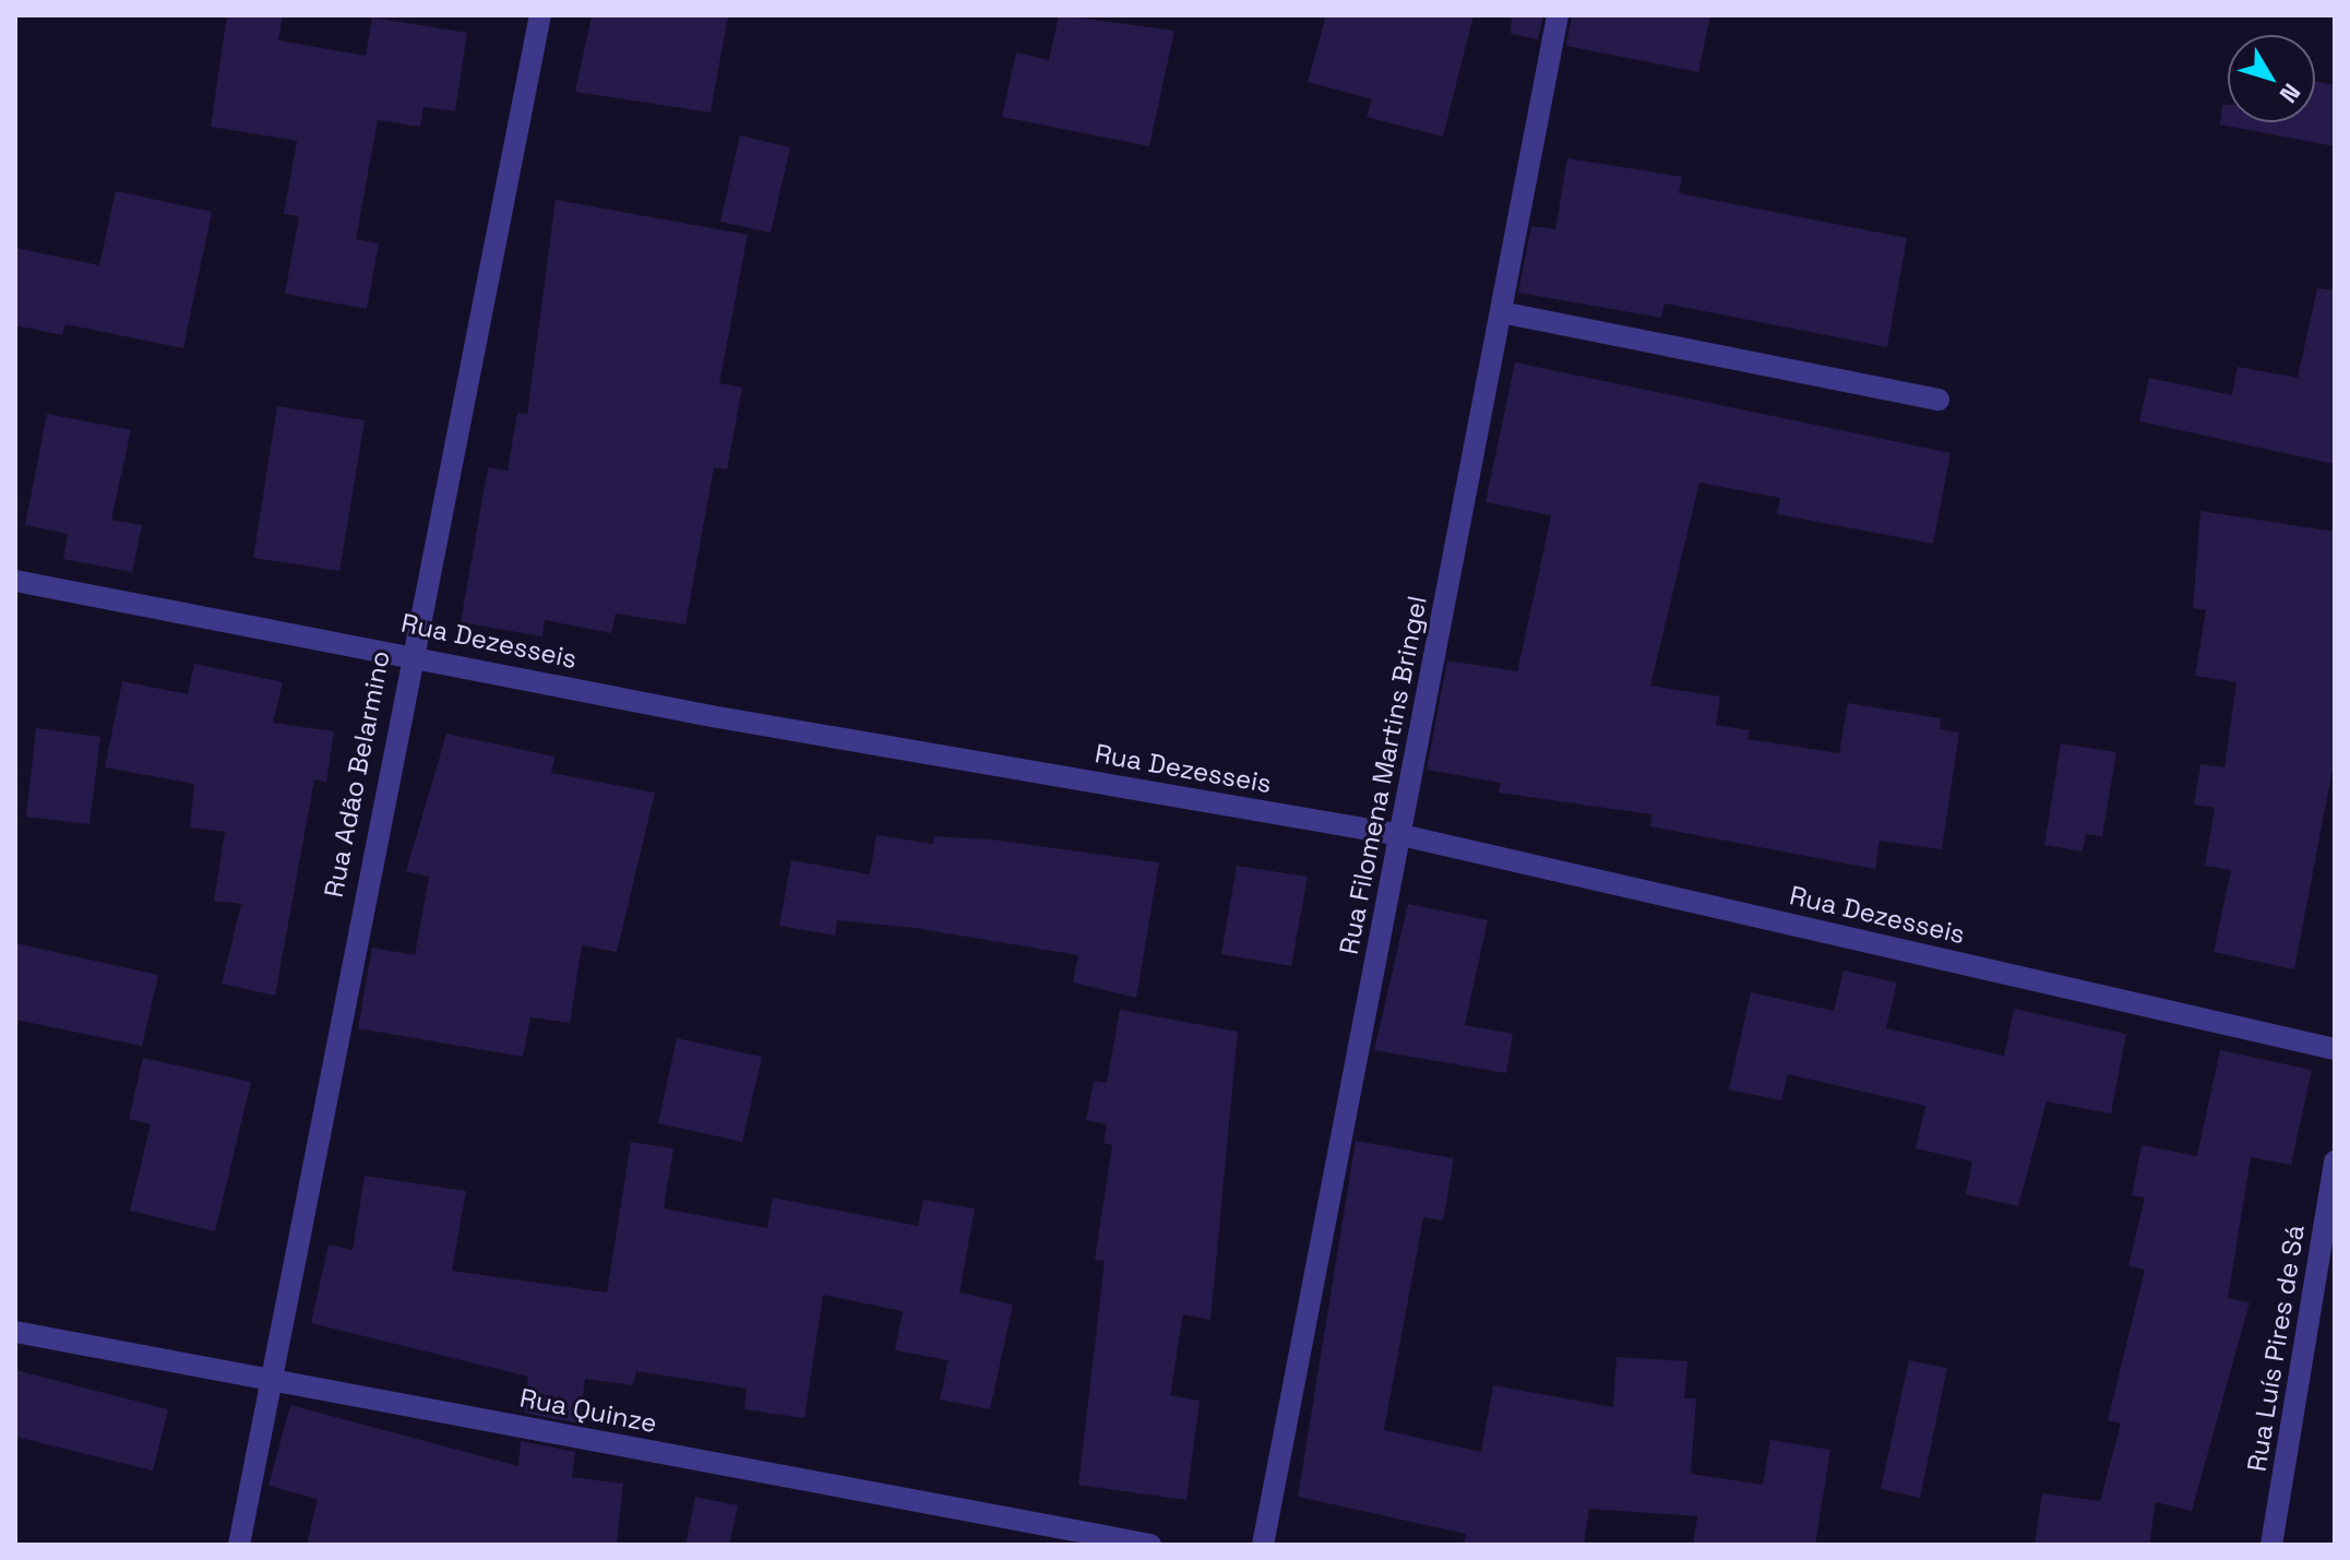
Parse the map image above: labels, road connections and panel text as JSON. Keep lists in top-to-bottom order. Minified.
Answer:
{"streets":{"street":["Rua Dezesseis","Rua Adão Belarmino","Rua Filomena Martins Bringel","Rua Luís Pires de Sá","Rua Quinze"]},"crossings":[["Rua Dezesseis","Rua Adão Belarmino"],["Rua Dezesseis","Rua Filomena Martins Bringel"],["Rua Adão Belarmino","Rua Quinze"]],"north":"bottom right"}
